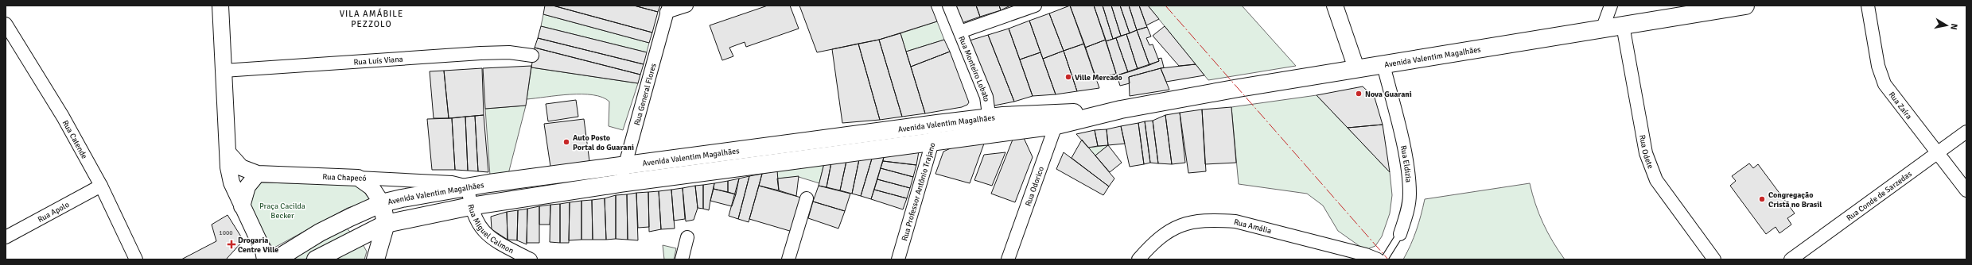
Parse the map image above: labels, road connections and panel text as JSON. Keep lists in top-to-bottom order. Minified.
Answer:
{"streets":{"main road":["Avenida Valentim Magalhães"],"street":["Rua Luís Viana","Rua Monteiro Lobato","Rua General Flores","Rua Zaíra","Rua Catende","Rua Odete","Rua Eldizia","Rua Chapecó","Rua Odorico","Rua Professor Antônio Trajano","Rua Conde de Sarzedas","Rua Apolo","Rua Amália","Rua Miguel Calmon"]},"crossings":[["Avenida Valentim Magalhães","Rua Monteiro Lobato"],["Avenida Valentim Magalhães","Rua General Flores"],["Avenida Valentim Magalhães","Rua Odete"],["Avenida Valentim Magalhães","Rua Eldizia"],["Avenida Valentim Magalhães","Rua Chapecó"],["Avenida Valentim Magalhães","Rua Odorico"],["Avenida Valentim Magalhães","Rua Professor Antônio Trajano"],["Avenida Valentim Magalhães","Rua Miguel Calmon"],["Rua Zaíra","Rua Conde de Sarzedas"],["Rua Catende","Rua Apolo"],["Rua Chapecó","Rua Miguel Calmon"]],"districts":["VILA AMÁBILE PEZZOLO"],"parks":["Praça Cacilda Becker"],"places":{"other":["Ville Mercado","Nova Guarani","Auto Posto Portal do Guarani","Congregação Cristã no Brasil"],"health":["Drogaria Centre Ville"]},"house_numbers":["1000"],"north":"right"}
